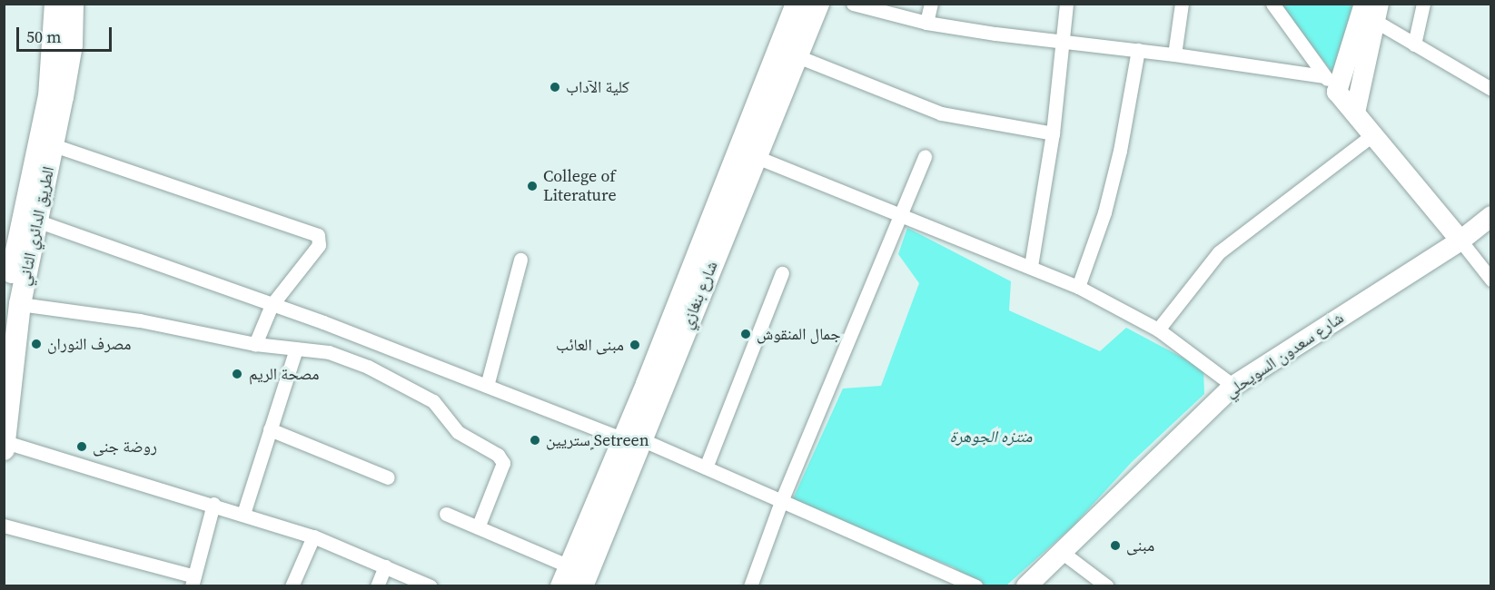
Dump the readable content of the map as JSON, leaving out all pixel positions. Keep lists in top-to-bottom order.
{
  "streets": {
    "main road": ["الطريق الدائري الثاني", "شارع بنغازي", "شارع سعدون السويحلي"]
  },
  "parks": ["منتزه الجوهرة"],
  "places": [
    "كلية الآداب",
    "College of Literature",
    "جمال المنقوش",
    "مصرف النوران",
    "مبنى العائب",
    "مصحة الريم",
    "ستريين ٍSetreen",
    "روضة جنى",
    "مبنى"
  ],
  "scale_bar": "50 m"
}
